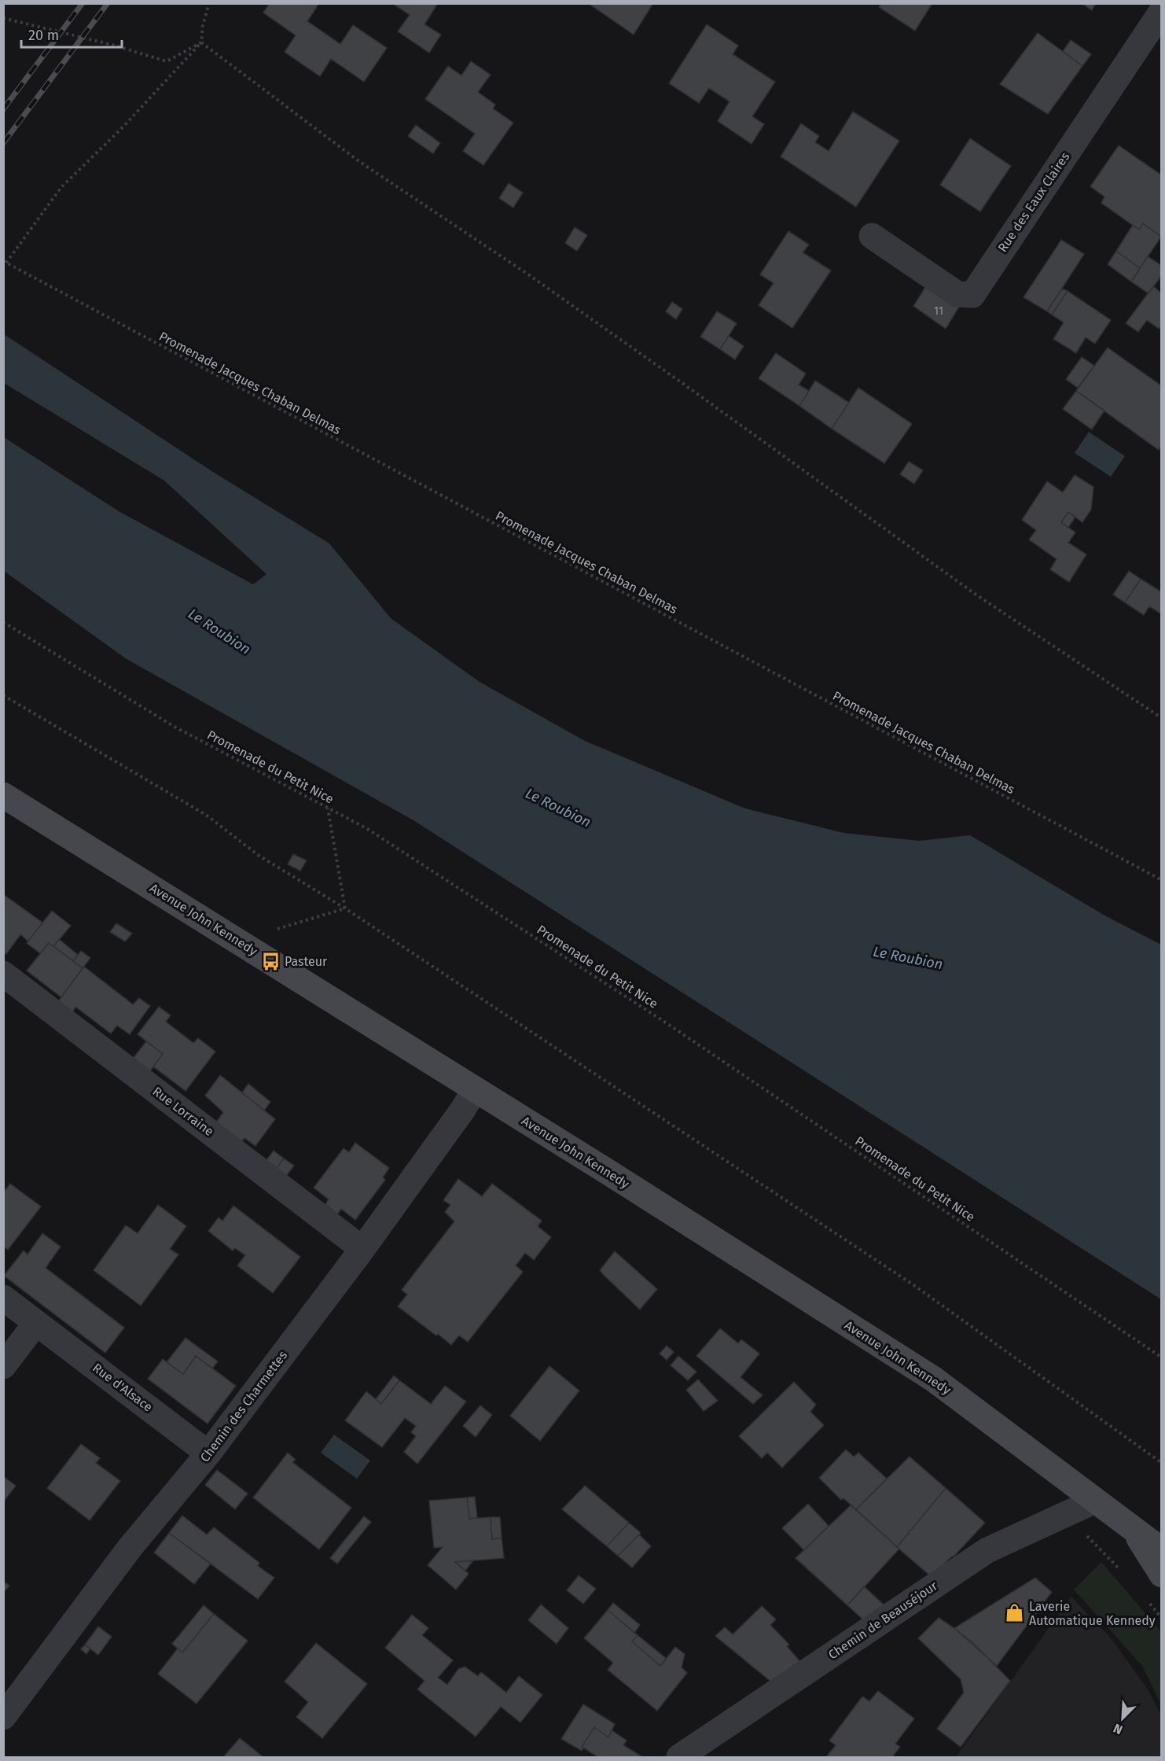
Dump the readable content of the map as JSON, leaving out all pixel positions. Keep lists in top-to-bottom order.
{
  "streets": {
    "main road": ["Avenue John Kennedy"],
    "street": [
      "Rue des Eaux Claires",
      "Rue Lorraine",
      "Rue d'Alsace",
      "Chemin des Charmettes",
      "Chemin de Beauséjour"
    ],
    "path": ["Promenade Jacques Chaban Delmas", "Promenade du Petit Nice"]
  },
  "crossings": [
    ["Avenue John Kennedy", "Chemin des Charmettes"],
    ["Avenue John Kennedy", "Chemin de Beauséjour"],
    ["Rue Lorraine", "Chemin des Charmettes"],
    ["Rue d'Alsace", "Chemin des Charmettes"]
  ],
  "water": ["Le Roubion"],
  "places": {
    "bus stop": ["Pasteur"],
    "shop": ["Laverie Automatique Kennedy"]
  },
  "house_numbers": ["11"],
  "scale_bar": "20 m",
  "north": "bottom left"
}
